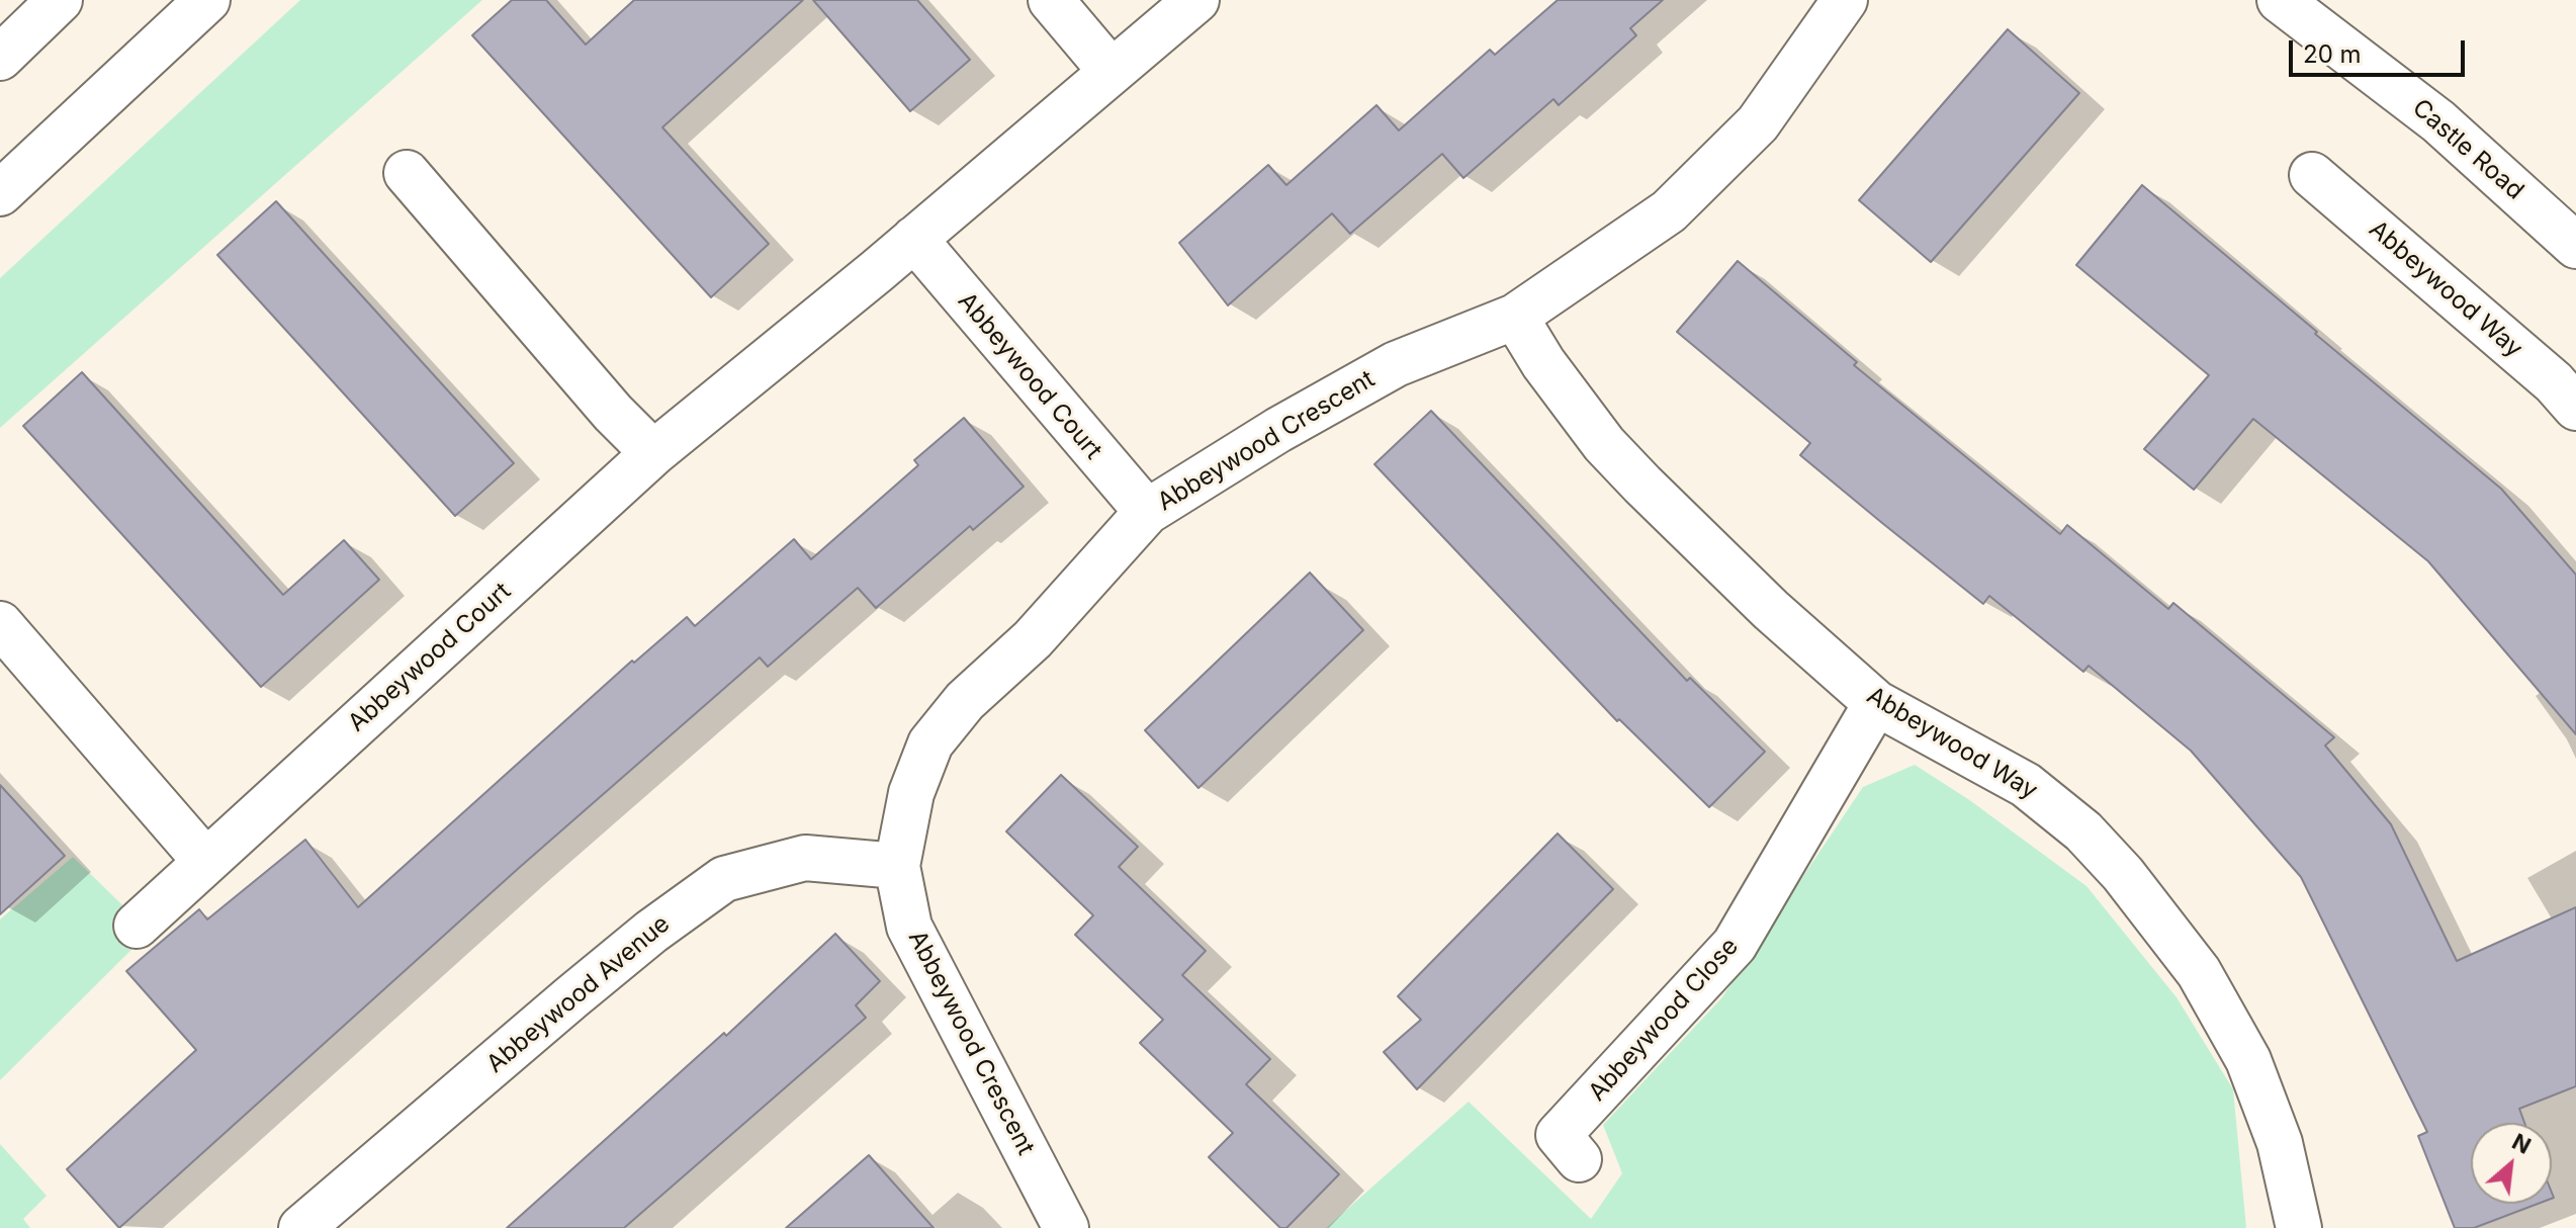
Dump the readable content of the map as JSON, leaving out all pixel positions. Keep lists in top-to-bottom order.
{
  "streets": {
    "street": [
      "Castle Road",
      "Abbeywood Way",
      "Abbeywood Court",
      "Abbeywood Crescent",
      "Abbeywood Avenue",
      "Abbeywood Close"
    ]
  },
  "crossings": [
    ["Abbeywood Way", "Abbeywood Crescent"],
    ["Abbeywood Way", "Abbeywood Close"],
    ["Abbeywood Court", "Abbeywood Crescent"],
    ["Abbeywood Crescent", "Abbeywood Avenue"]
  ],
  "scale_bar": "20 m",
  "north": "top right"
}
